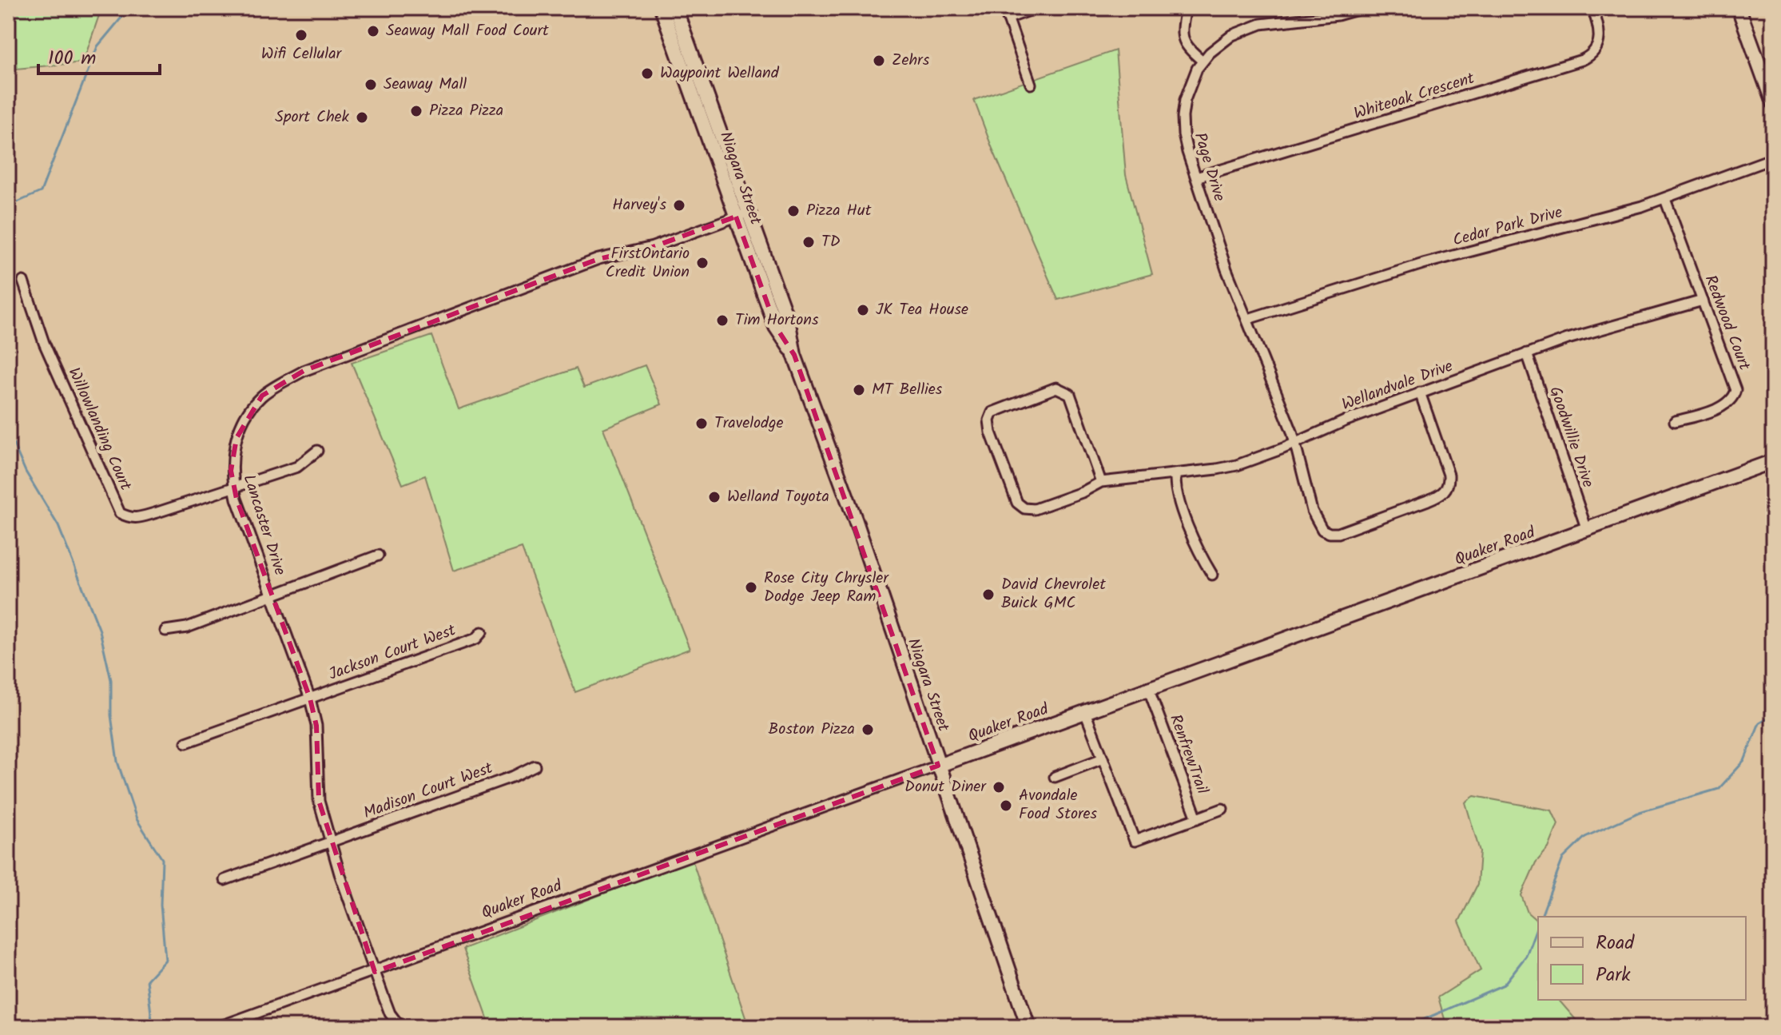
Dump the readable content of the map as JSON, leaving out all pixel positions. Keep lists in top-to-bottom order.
{
  "streets": {
    "main road": ["Niagara Street", "Quaker Road"],
    "street": [
      "Whiteoak Crescent",
      "Page Drive",
      "Cedar Park Drive",
      "Redwood Court",
      "Wellandvale Drive",
      "Willowlanding Court",
      "Goodwillie Drive",
      "Lancaster Drive",
      "Jackson Court West",
      "RenfrewTrail",
      "Madison Court West"
    ]
  },
  "crossings": [
    ["Whiteoak Crescent", "Page Drive"],
    ["Page Drive", "Cedar Park Drive"],
    ["Page Drive", "Wellandvale Drive"],
    ["Niagara Street", "Lancaster Drive"],
    ["Niagara Street", "Quaker Road"],
    ["Cedar Park Drive", "Redwood Court"],
    ["Redwood Court", "Wellandvale Drive"],
    ["Wellandvale Drive", "Goodwillie Drive"],
    ["Willowlanding Court", "Lancaster Drive"],
    ["Goodwillie Drive", "Quaker Road"],
    ["Lancaster Drive", "Quaker Road"],
    ["Lancaster Drive", "Jackson Court West"],
    ["Lancaster Drive", "Madison Court West"],
    ["Quaker Road", "RenfrewTrail"]
  ],
  "places": [
    "Seaway Mall Food Court",
    "Wifi Cellular",
    "Zehrs",
    "Waypoint Welland",
    "Seaway Mall",
    "Pizza Pizza",
    "Sport Chek",
    "Harvey's",
    "Pizza Hut",
    "TD",
    "FirstOntario Credit Union",
    "JK Tea House",
    "Tim Hortons",
    "MT Bellies",
    "Travelodge",
    "Welland Toyota",
    "Rose City Chrysler Dodge Jeep Ram",
    "David Chevrolet Buick GMC",
    "Boston Pizza",
    "Donut Diner",
    "Avondale Food Stores"
  ],
  "legend": ["Road", "Park"],
  "scale_bar": "100 m"
}
